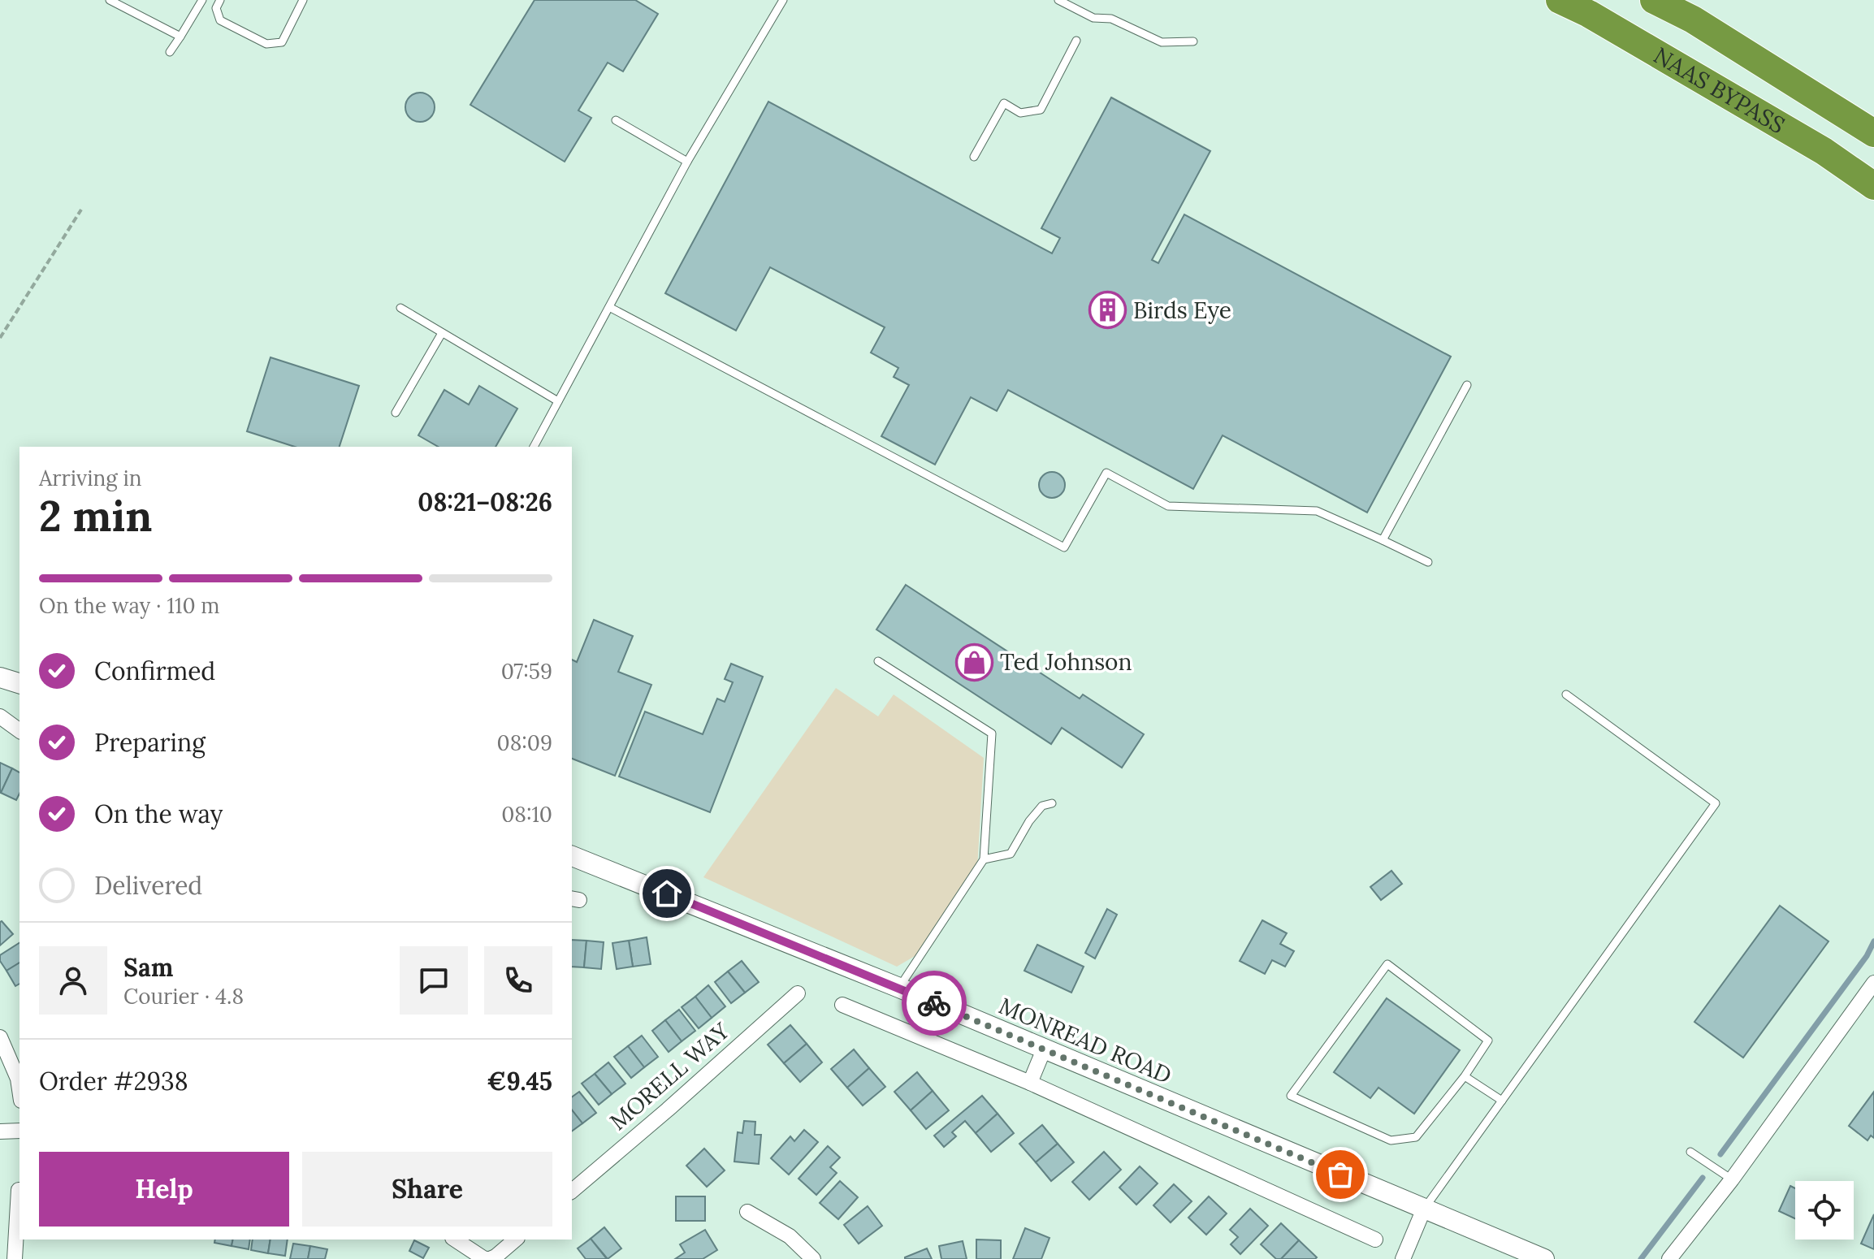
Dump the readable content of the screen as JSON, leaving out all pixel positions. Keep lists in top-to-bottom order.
{
  "streets": {
    "highway": ["NAAS BYPASS"],
    "street": ["MONREAD ROAD", "MORELL WAY"]
  },
  "places": {
    "building": ["Birds Eye"],
    "shop": ["Ted Johnson"]
  },
  "page": {
    "heading": ["2 min", "Arriving in", "08:21–08:26"],
    "panel": [
      "Sam",
      "Courier · 4.8",
      "Order #2938",
      "€9.45"
    ],
    "bar": "On the way · 110 m",
    "list": [
      ["Confirmed", "07:59"],
      ["Preparing", "08:09"],
      ["On the way", "08:10"],
      "Delivered"
    ],
    "buttons": ["Help", "Share"]
  }
}
